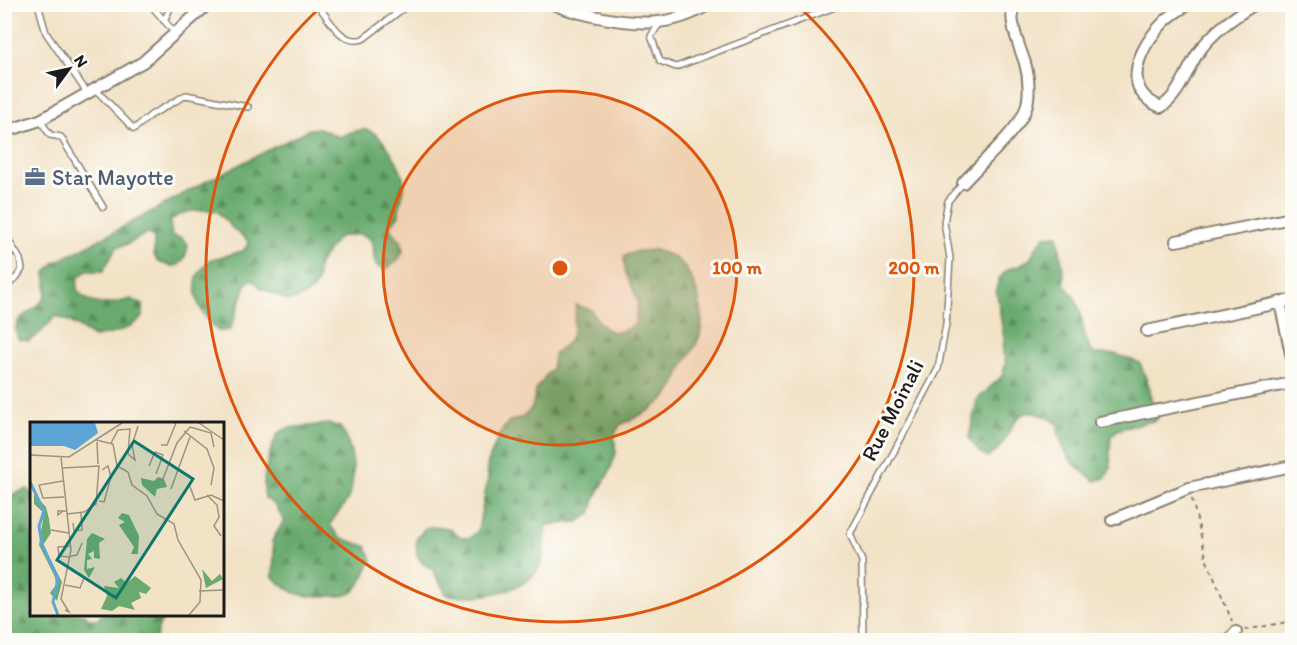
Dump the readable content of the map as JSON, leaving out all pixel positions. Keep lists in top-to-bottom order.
{
  "streets": {
    "street": ["Rue Moinali"]
  },
  "places": {
    "office": ["Star Mayotte"]
  },
  "north": "top right",
  "rings": ["100 m", "200 m"]
}
